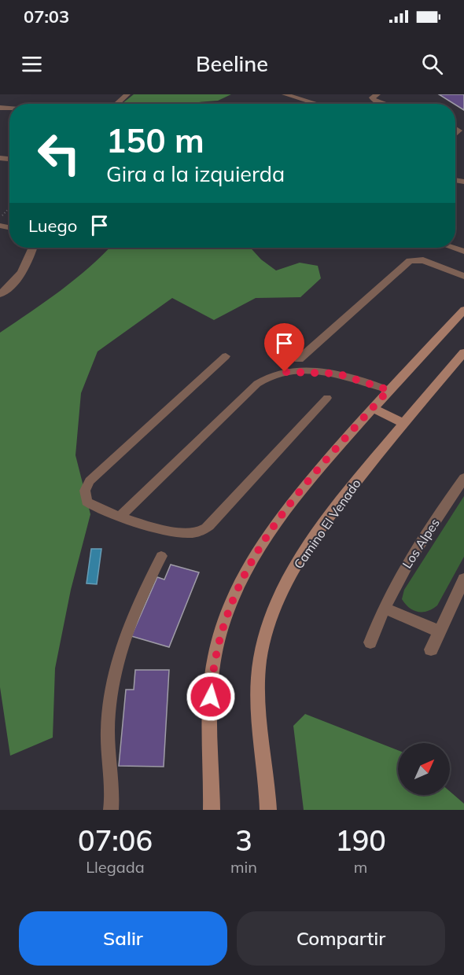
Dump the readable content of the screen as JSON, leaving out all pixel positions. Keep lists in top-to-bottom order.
{
  "streets": {
    "street": ["Camino El Venado", "Los Alpes"]
  },
  "north": "top right",
  "page": {
    "status": "07:03",
    "header": "Beeline",
    "turn": ["150 m", "Gira a la izquierda"],
    "then": "Luego",
    "eta": [
      "07:06",
      "Llegada",
      "3",
      "min",
      "190",
      "m"
    ],
    "buttons": ["Salir", "Compartir"]
  }
}
